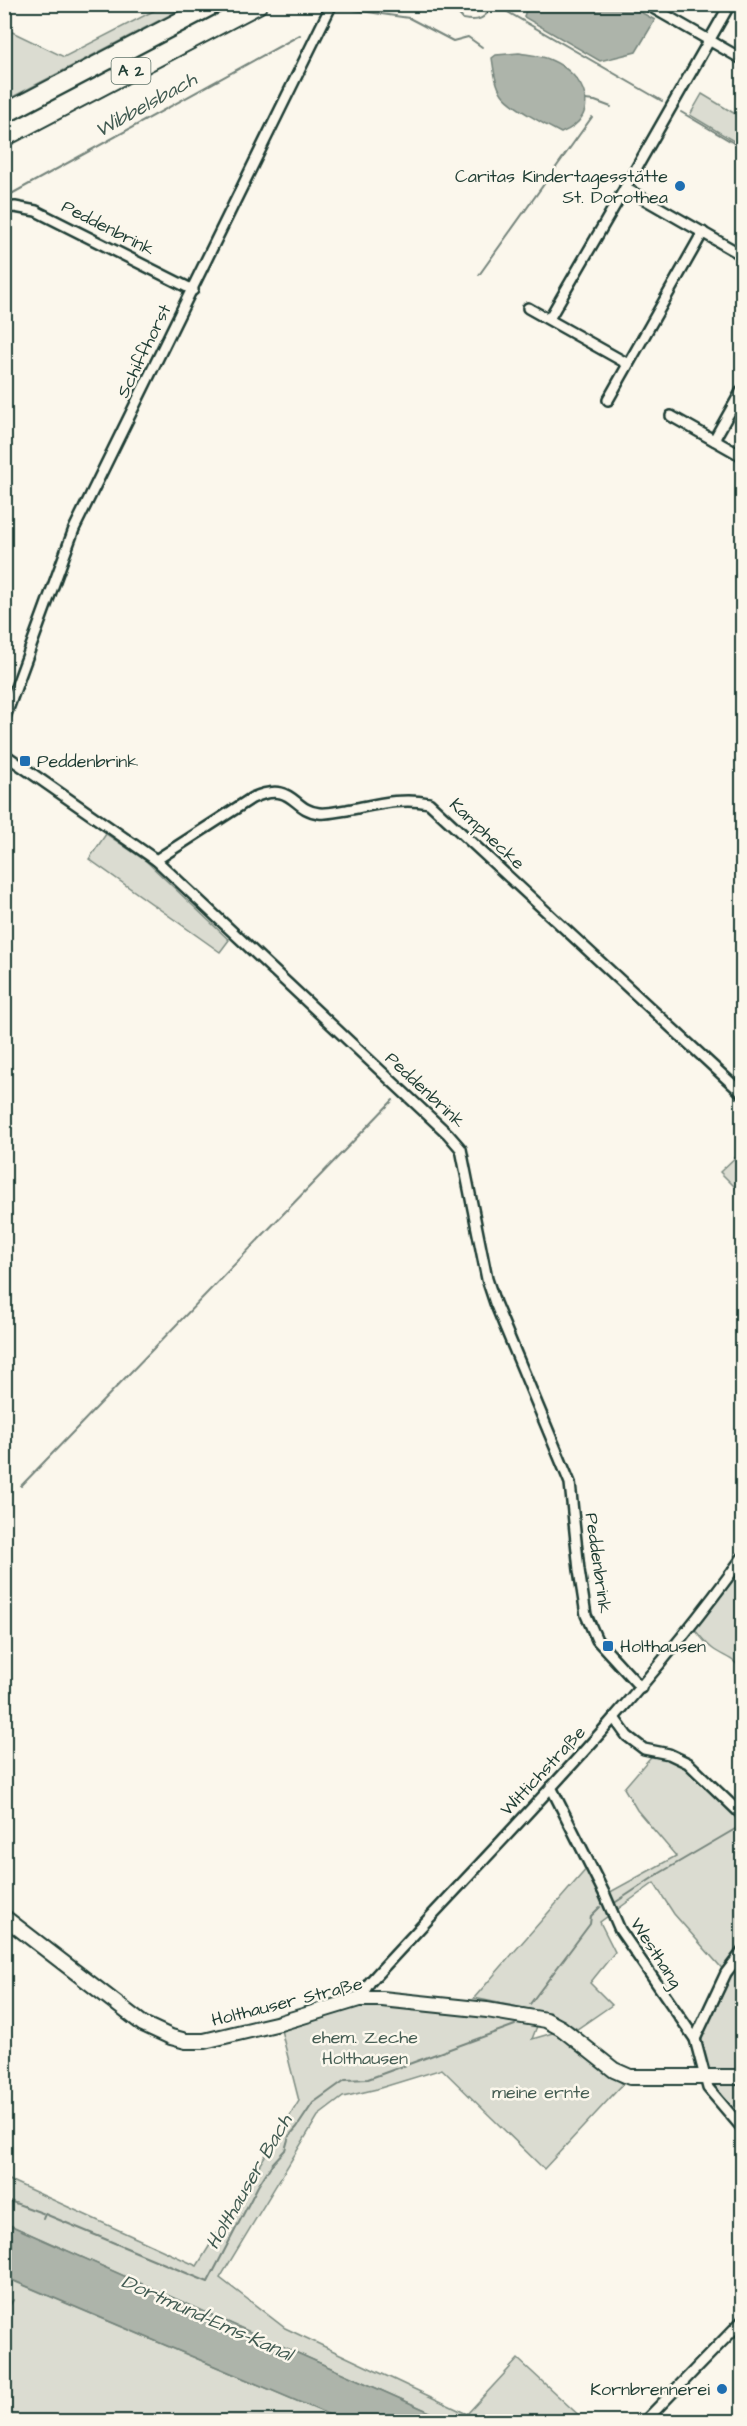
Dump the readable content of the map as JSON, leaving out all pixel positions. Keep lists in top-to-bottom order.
{
  "streets": {
    "highway": ["A 2"],
    "street": [
      "Peddenbrink",
      "Schiffhorst",
      "Kamphecke",
      "Wittichstraße",
      "Westhang",
      "Holthauser Straße"
    ]
  },
  "crossings": [
    ["Peddenbrink", "Schiffhorst"],
    ["Peddenbrink", "Kamphecke"],
    ["Peddenbrink", "Wittichstraße"],
    ["Wittichstraße", "Westhang"],
    ["Wittichstraße", "Holthauser Straße"],
    ["Westhang", "Holthauser Straße"]
  ],
  "water": ["Wibbelsbach", "Holthauser Bach", "Dortmund-Ems-Kanal"],
  "parks": ["ehem. Zeche Holthausen", "meine ernte"],
  "places": {
    "other": ["Caritas Kindertagesstätte St. Dorothea", "Kornbrennerei"],
    "transit": ["Peddenbrink", "Holthausen"]
  }
}
